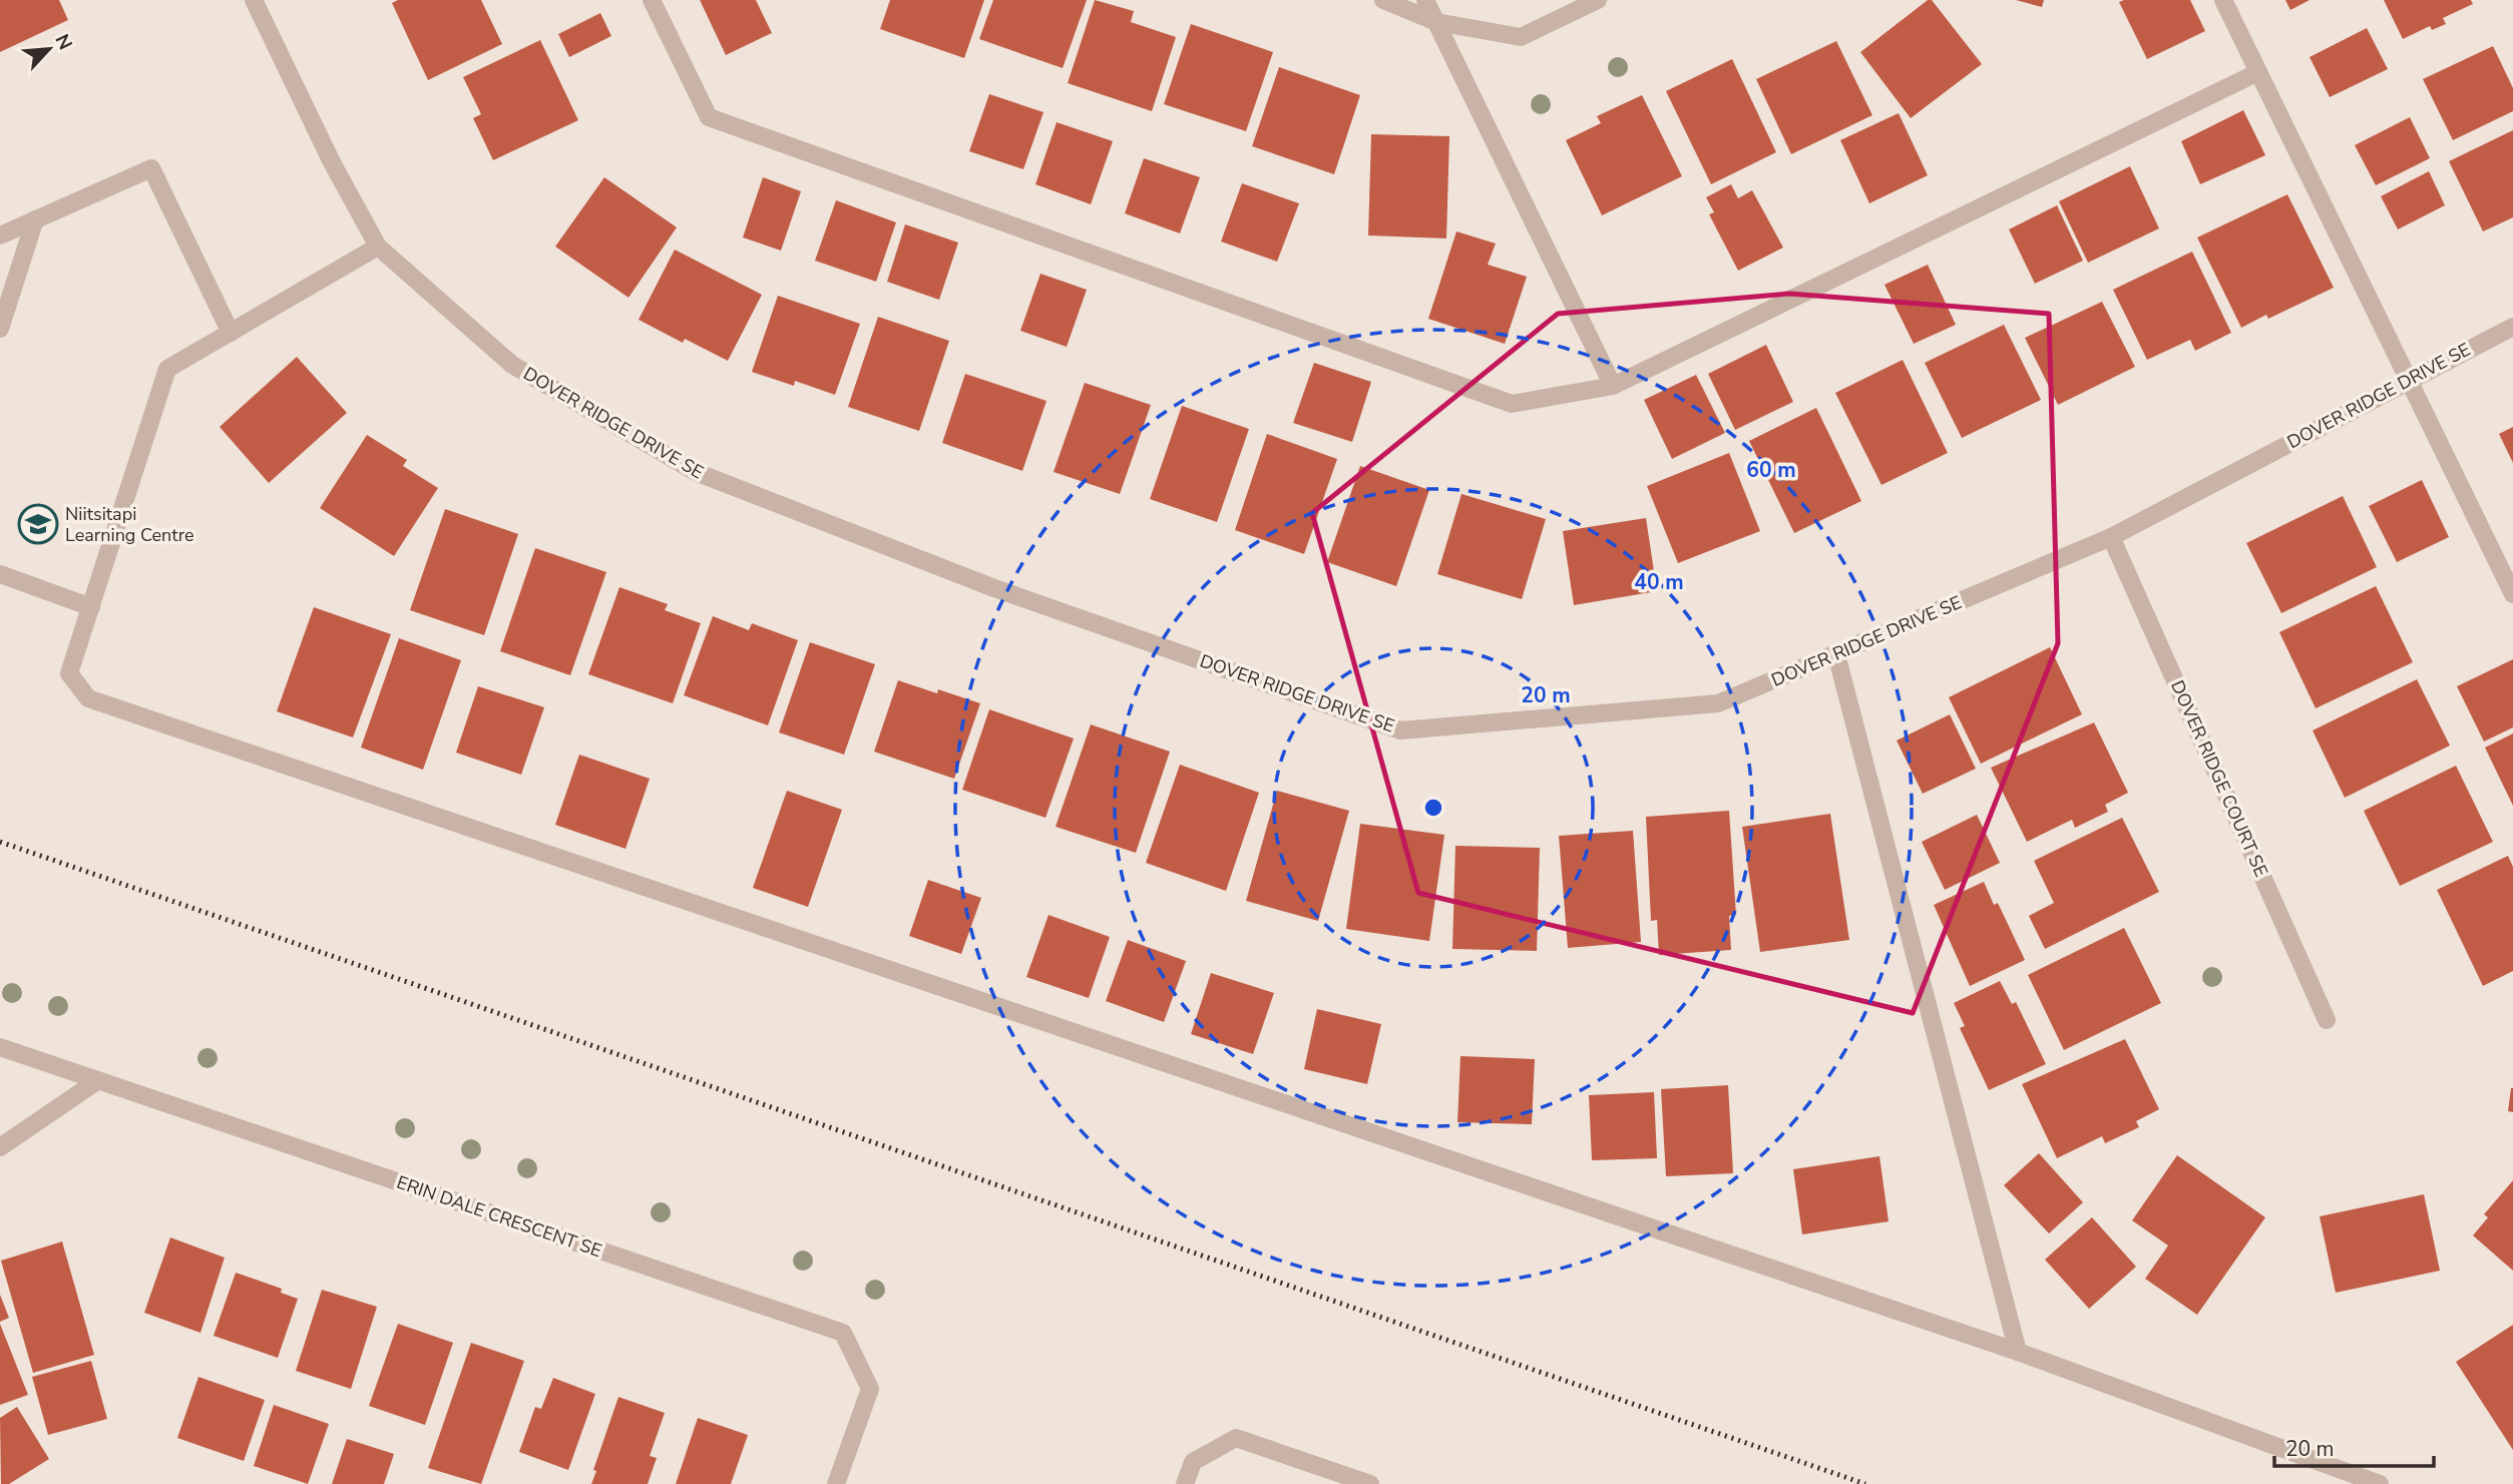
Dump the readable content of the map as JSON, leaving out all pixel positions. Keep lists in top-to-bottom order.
{
  "streets": {
    "street": ["DOVER RIDGE DRIVE SE", "DOVER RIDGE COURT SE", "ERIN DALE CRESCENT SE"]
  },
  "crossings": [
    ["DOVER RIDGE DRIVE SE", "DOVER RIDGE COURT SE"]
  ],
  "places": {
    "school or university": ["Niitsitapi Learning Centre"]
  },
  "scale_bar": "20 m",
  "north": "top right",
  "rings": ["60 m", "40 m", "20 m"]
}
